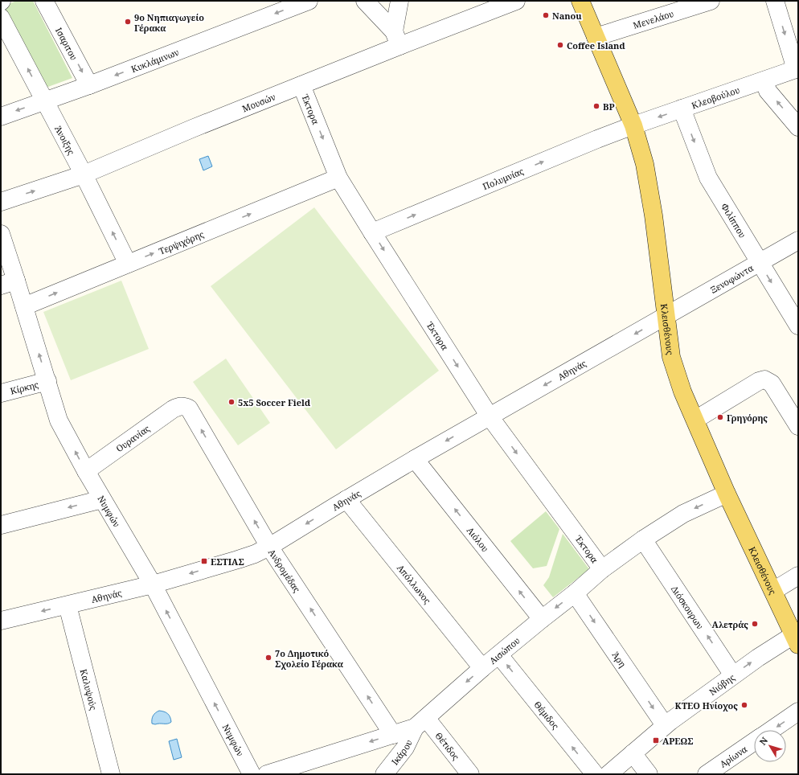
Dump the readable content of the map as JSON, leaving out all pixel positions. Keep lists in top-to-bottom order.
{
  "streets": {
    "main road": ["Κλεισθένους"],
    "street": [
      "Μενελάου",
      "Ισαριτου",
      "Κυκλάμινων",
      "Κλεοβούλου",
      "Μουσών",
      "Έκτορα",
      "Άνοιξης",
      "Πολυμνίας",
      "Φιλίππου",
      "Τερψιχόρης",
      "Ξενοφώντα",
      "Αθηνάς",
      "Κίρκης",
      "Ουρανίας",
      "Νυμφών",
      "Αιόλου",
      "Ανδρομέδας",
      "Απόλλωνος",
      "Διόσκουρων",
      "Αισώπου",
      "Άρη",
      "Νιόβης",
      "Καλυψούς",
      "Θέμιδος",
      "Θέτιδος",
      "Ικάρου",
      "Αρίωνα"
    ]
  },
  "crossings": [
    ["Μενελάου", "Κλεισθένους"],
    ["Ισαριτου", "Κυκλάμινων"],
    ["Κυκλάμινων", "Άνοιξης"],
    ["Κλεοβούλου", "Πολυμνίας"],
    ["Κλεοβούλου", "Φιλίππου"],
    ["Κλεοβούλου", "Κλεισθένους"],
    ["Μουσών", "Έκτορα"],
    ["Μουσών", "Άνοιξης"],
    ["Έκτορα", "Πολυμνίας"],
    ["Έκτορα", "Τερψιχόρης"],
    ["Έκτορα", "Αθηνάς"],
    ["Έκτορα", "Αισώπου"],
    ["Άνοιξης", "Τερψιχόρης"],
    ["Πολυμνίας", "Κλεισθένους"],
    ["Φιλίππου", "Ξενοφώντα"],
    ["Τερψιχόρης", "Νυμφών"],
    ["Ξενοφώντα", "Κλεισθένους"],
    ["Ξενοφώντα", "Αθηνάς"],
    ["Κλεισθένους", "Αθηνάς"],
    ["Κλεισθένους", "Αισώπου"],
    ["Κλεισθένους", "Νιόβης"],
    ["Αθηνάς", "Νυμφών"],
    ["Αθηνάς", "Αιόλου"],
    ["Αθηνάς", "Ανδρομέδας"],
    ["Αθηνάς", "Απόλλωνος"],
    ["Αθηνάς", "Καλυψούς"],
    ["Κίρκης", "Νυμφών"],
    ["Ουρανίας", "Νυμφών"],
    ["Ουρανίας", "Ανδρομέδας"],
    ["Αιόλου", "Αισώπου"],
    ["Ανδρομέδας", "Αισώπου"],
    ["Απόλλωνος", "Αισώπου"],
    ["Διόσκουρων", "Αισώπου"],
    ["Διόσκουρων", "Νιόβης"],
    ["Αισώπου", "Άρη"],
    ["Αισώπου", "Θέμιδος"],
    ["Αισώπου", "Θέτιδος"],
    ["Αισώπου", "Ικάρου"],
    ["Άρη", "Νιόβης"],
    ["Θέτιδος", "Ικάρου"]
  ],
  "one_way": [
    "Ισαριτου",
    "Κυκλάμινων",
    "Έκτορα",
    "Άνοιξης",
    "Πολυμνίας",
    "Φιλίππου",
    "Τερψιχόρης",
    "Αθηνάς",
    "Νυμφών",
    "Αιόλου",
    "Ανδρομέδας",
    "Διόσκουρων",
    "Αισώπου",
    "Άρη",
    "Θέμιδος",
    "Αρίωνα"
  ],
  "places": {
    "other": [
      "Nanou",
      "9ο Νηπιαγωγείο Γέρακα",
      "Coffee Island",
      "BP",
      "5x5 Soccer Field",
      "Γρηγόρης",
      "Αλετράς",
      "7o Δημοτικό Σχολείο Γέρακα",
      "ΚΤΕΟ Hνίοχος"
    ],
    "transit": ["ΕΣΤΙΑΣ", "ΑΡΕΩΣ"]
  },
  "north": "top left"
}
